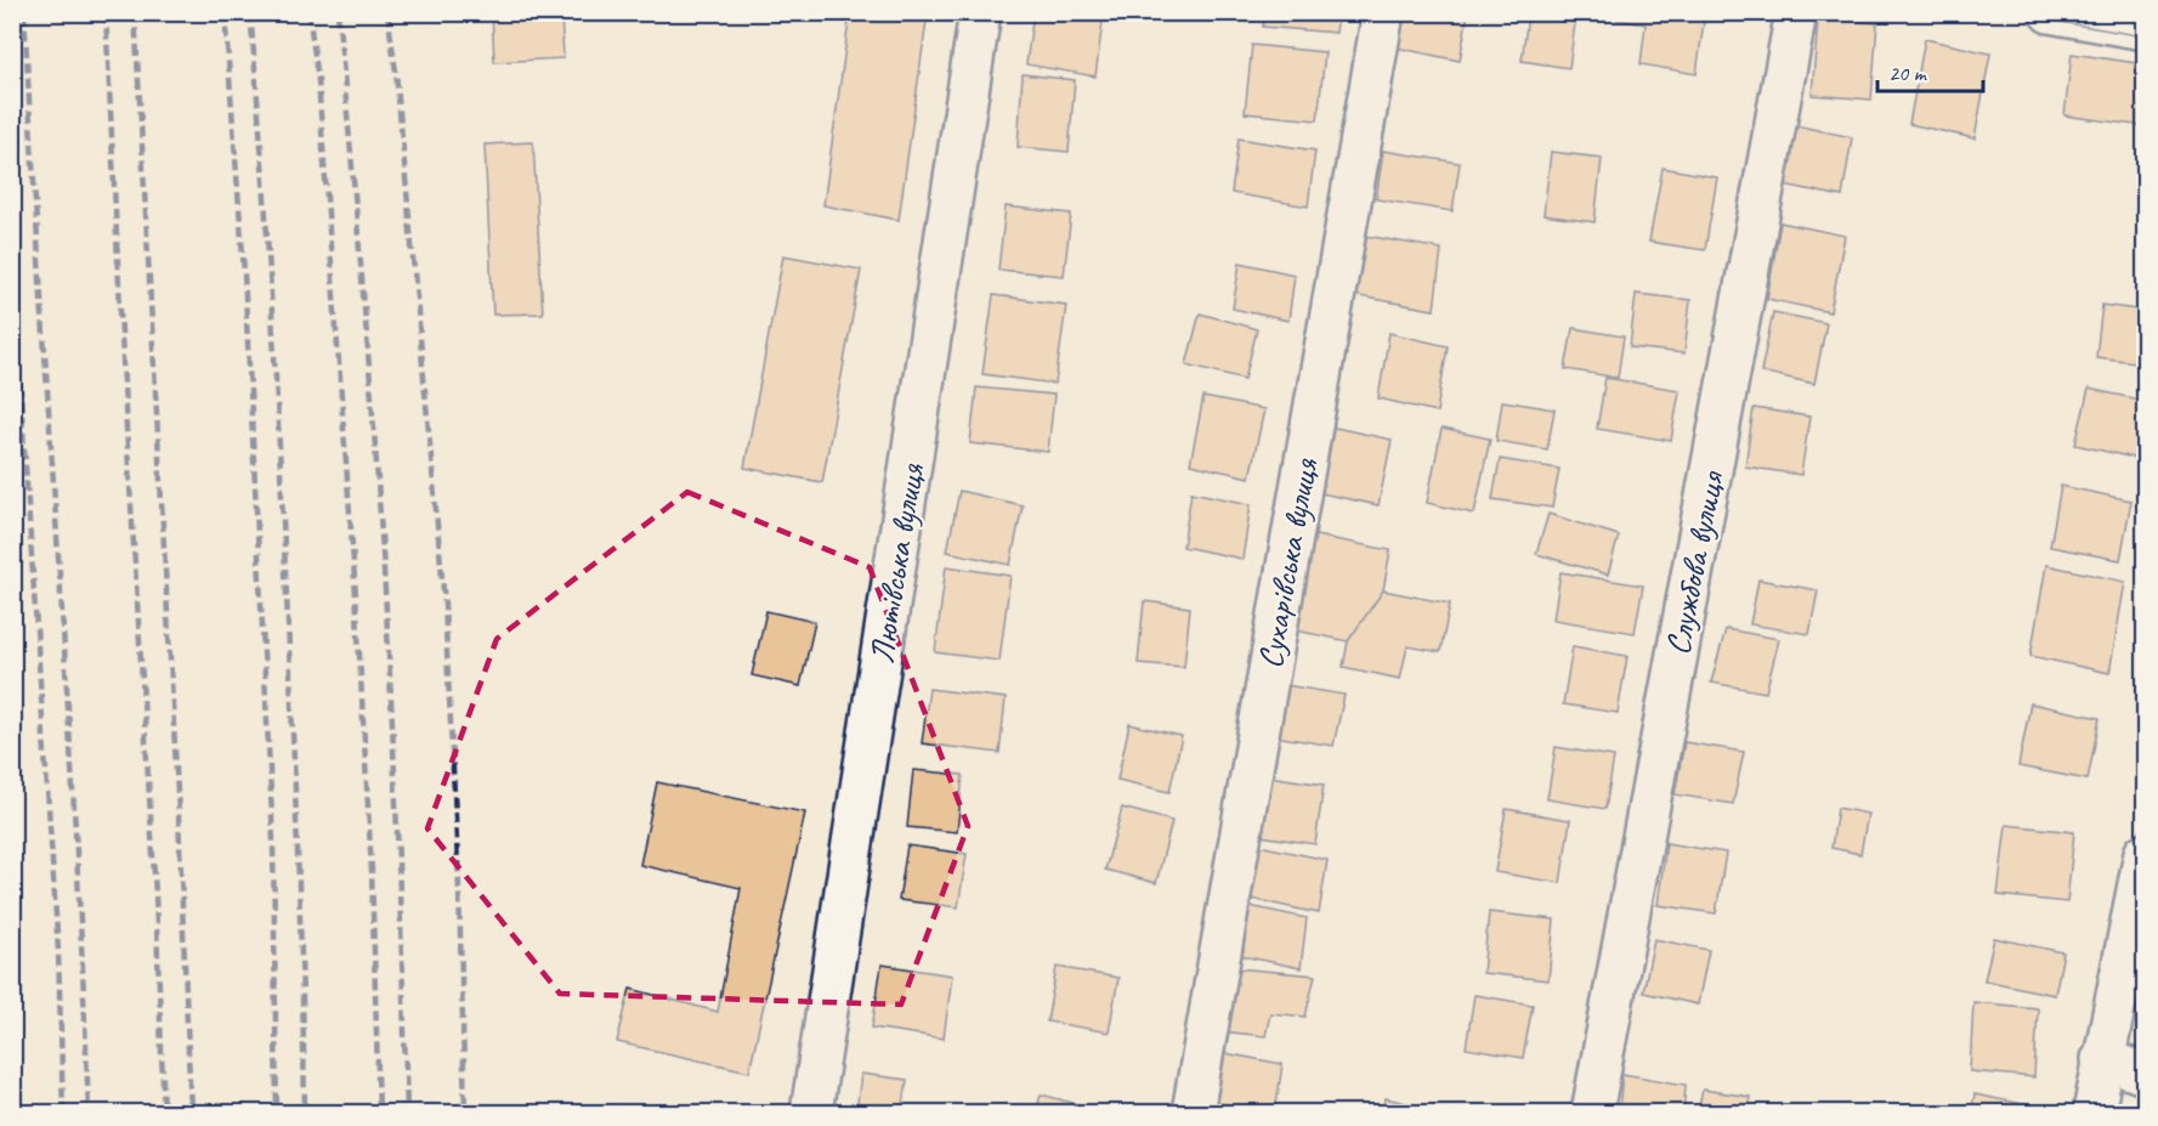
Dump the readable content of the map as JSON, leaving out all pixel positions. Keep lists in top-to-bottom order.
{
  "streets": {
    "street": ["Лютівська вулиця", "Сухарівська вулиця", "Службова вулиця"]
  },
  "scale_bar": "20 m"
}
